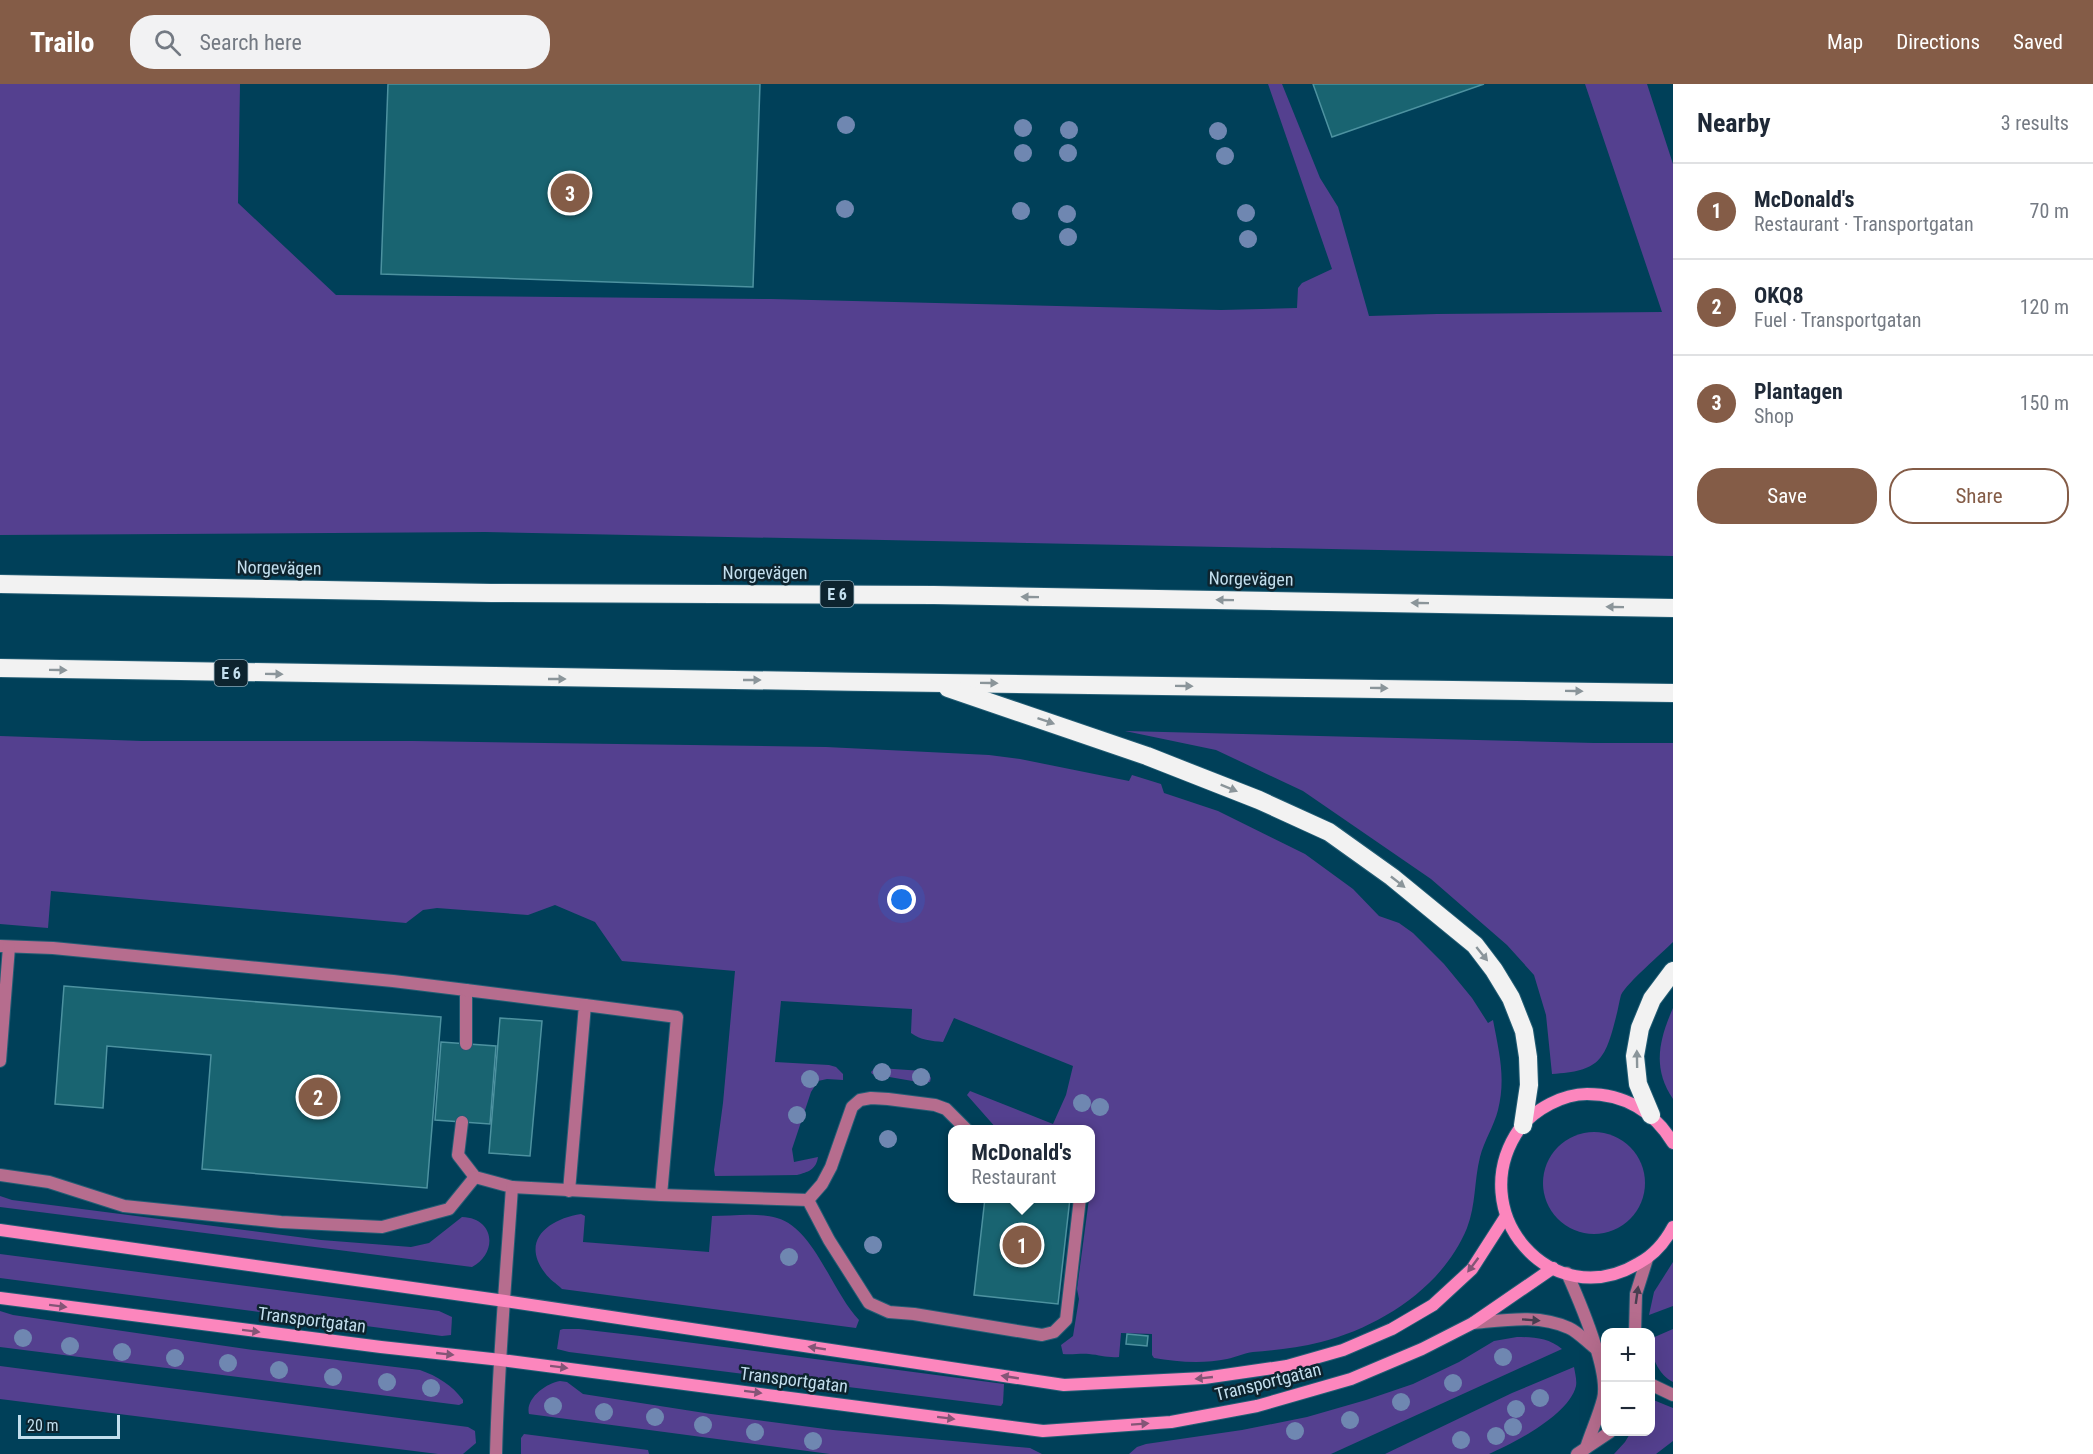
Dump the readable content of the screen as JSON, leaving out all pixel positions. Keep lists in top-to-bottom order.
{
  "streets": {
    "highway": ["Norgevägen", "E 6"],
    "street": ["Transportgatan"]
  },
  "scale_bar": "20 m",
  "page": {
    "header": "Trailo",
    "search": "Search here",
    "nav": ["Map", "Directions", "Saved"],
    "heading": ["Nearby", "3 results"],
    "list": [
      {
        "mark": "1",
        "name": "McDonald's",
        "note": "Restaurant · Transportgatan",
        "value": "70 m"
      },
      {
        "mark": "2",
        "name": "OKQ8",
        "note": "Fuel · Transportgatan",
        "value": "120 m"
      },
      {
        "mark": "3",
        "name": "Plantagen",
        "note": "Shop",
        "value": "150 m"
      }
    ],
    "pins": ["3", "2", "1"],
    "buttons": ["Save", "Share"],
    "popup": ["McDonald's", "Restaurant"],
    "map_buttons": ["+", "−"],
    "scale": "20 m"
  }
}
